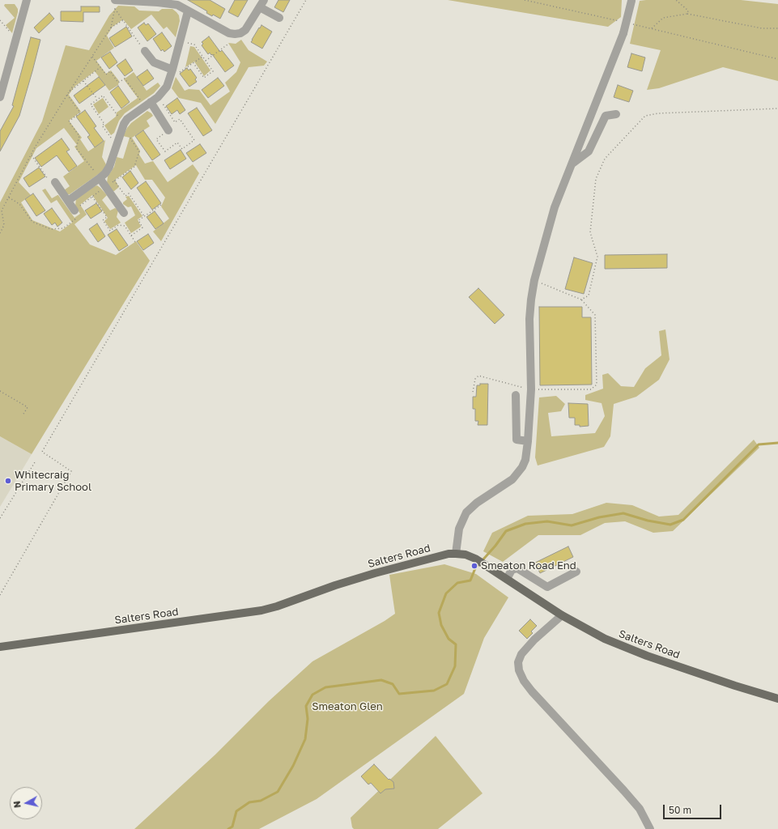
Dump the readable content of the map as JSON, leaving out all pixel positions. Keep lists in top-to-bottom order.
{
  "streets": {
    "main road": ["Salters Road"]
  },
  "parks": ["Smeaton Glen"],
  "places": ["Whitecraig Primary School", "Smeaton Road End"],
  "scale_bar": "50 m",
  "north": "left"
}
